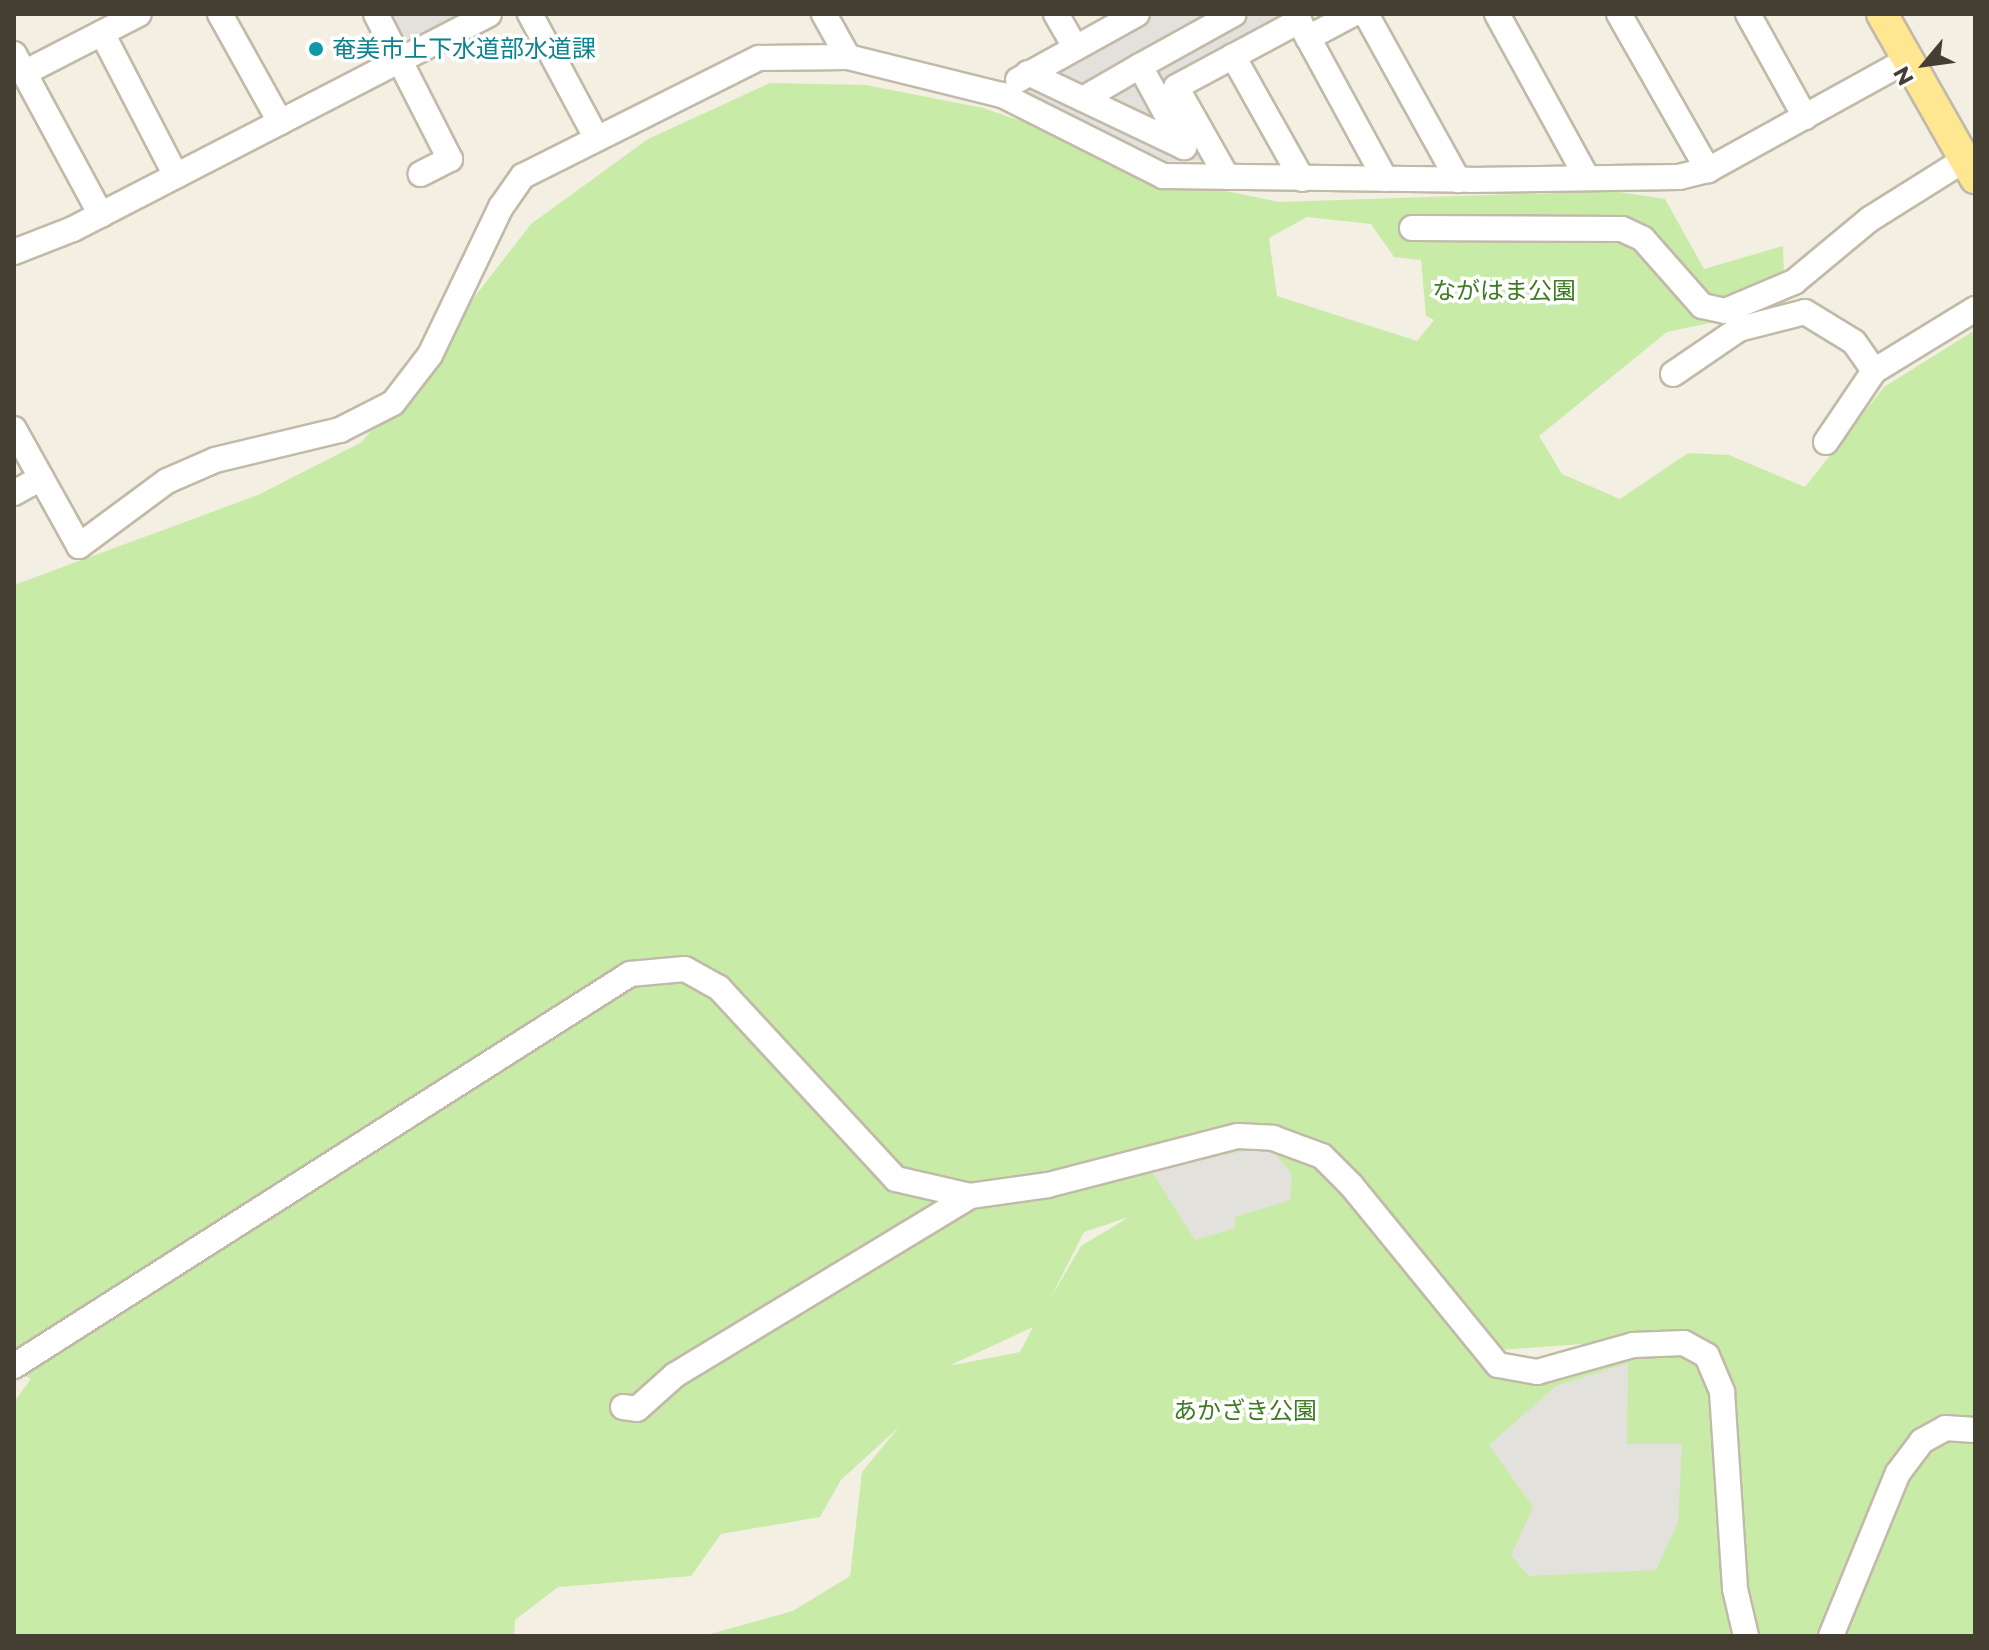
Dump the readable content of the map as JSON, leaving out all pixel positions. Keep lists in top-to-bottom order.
{
  "parks": ["ながはま公園", "あかざき公園"],
  "places": ["奄美市上下水道部水道課"],
  "north": "bottom left"
}
